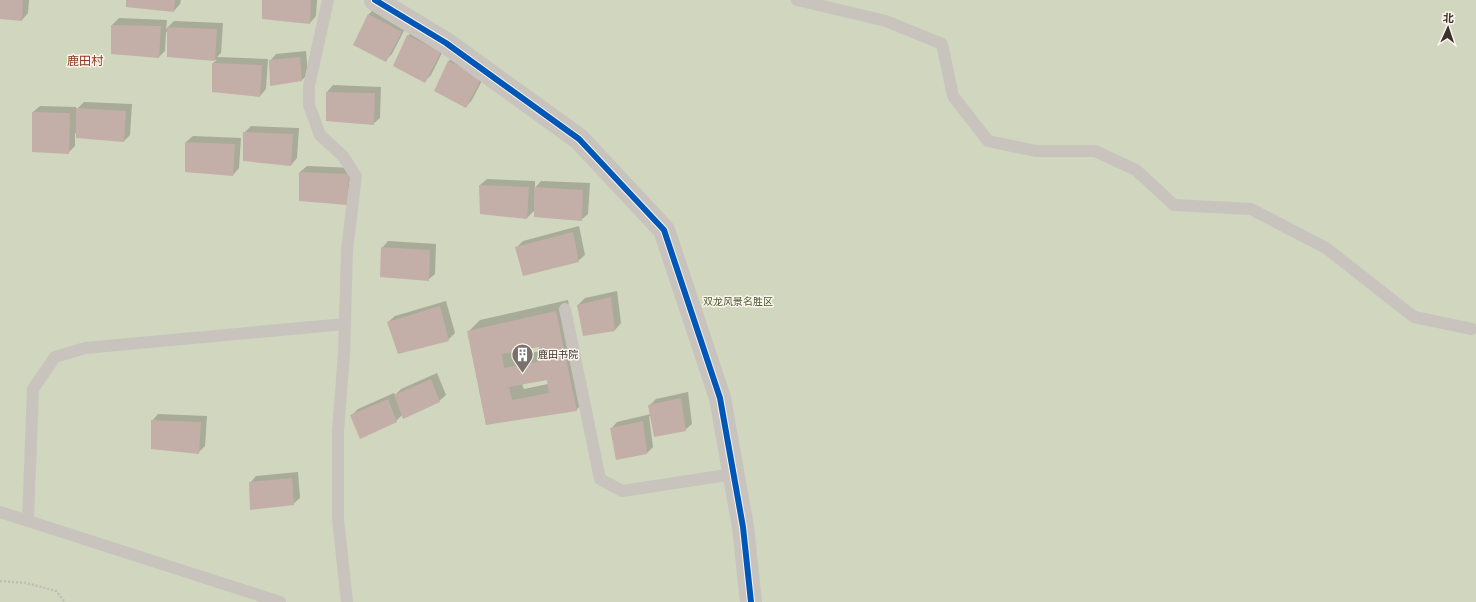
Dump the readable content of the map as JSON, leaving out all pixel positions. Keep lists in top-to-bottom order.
{
  "districts": ["鹿田村"],
  "parks": ["双龙风景名胜区"],
  "places": {
    "building": ["鹿田书院"]
  },
  "north": "top"
}
